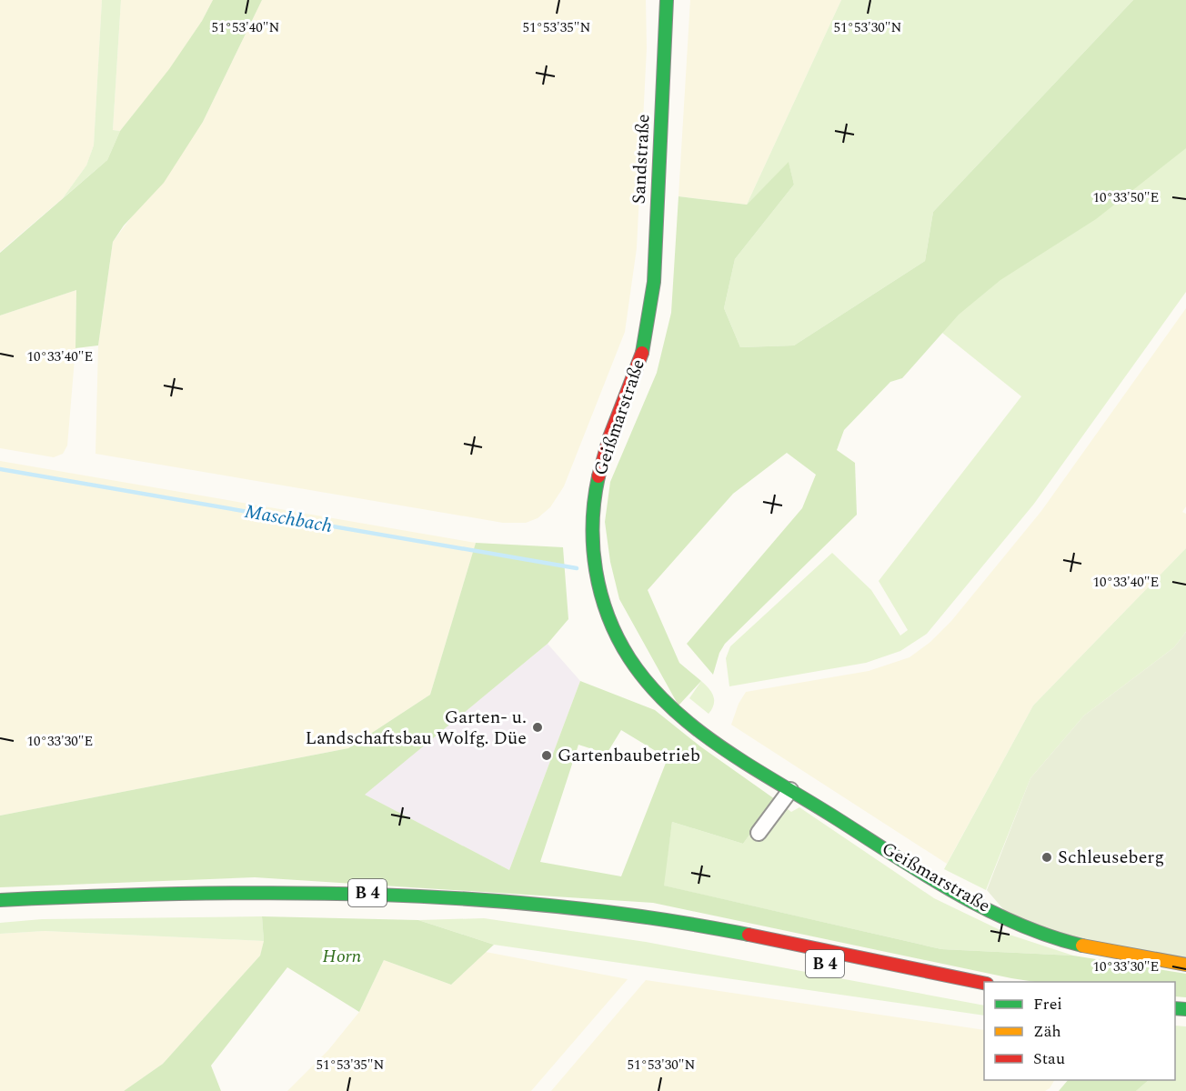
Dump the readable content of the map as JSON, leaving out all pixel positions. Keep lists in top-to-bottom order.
{
  "streets": {
    "main road": ["Sandstraße", "Geißmarstraße", "B 4"]
  },
  "crossings": [
    ["Sandstraße", "Geißmarstraße"]
  ],
  "water": ["Maschbach"],
  "parks": ["Horn"],
  "places": ["Garten- u. Landschaftsbau Wolfg. Düe", "Gartenbaubetrieb", "Schleuseberg"],
  "legend": ["Frei", "Zäh", "Stau"],
  "coordinates": [
    "51°53'40\"N",
    "51°53'35\"N",
    "51°53'30\"N",
    "10°33'50\"E",
    "10°33'40\"E",
    "10°33'30\"E"
  ]
}
